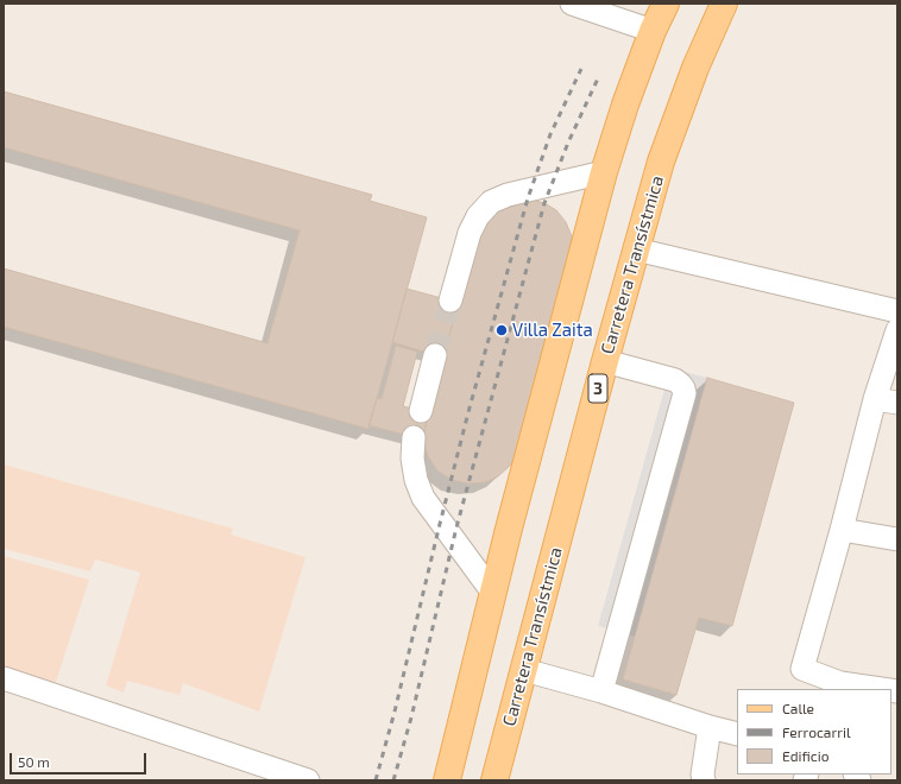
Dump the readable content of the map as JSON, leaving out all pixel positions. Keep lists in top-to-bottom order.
{
  "streets": {
    "main road": ["Carretera Transístmica", "3"]
  },
  "places": ["Villa Zaita"],
  "legend": ["Calle", "Ferrocarril", "Edificio"],
  "scale_bar": "50 m"
}
